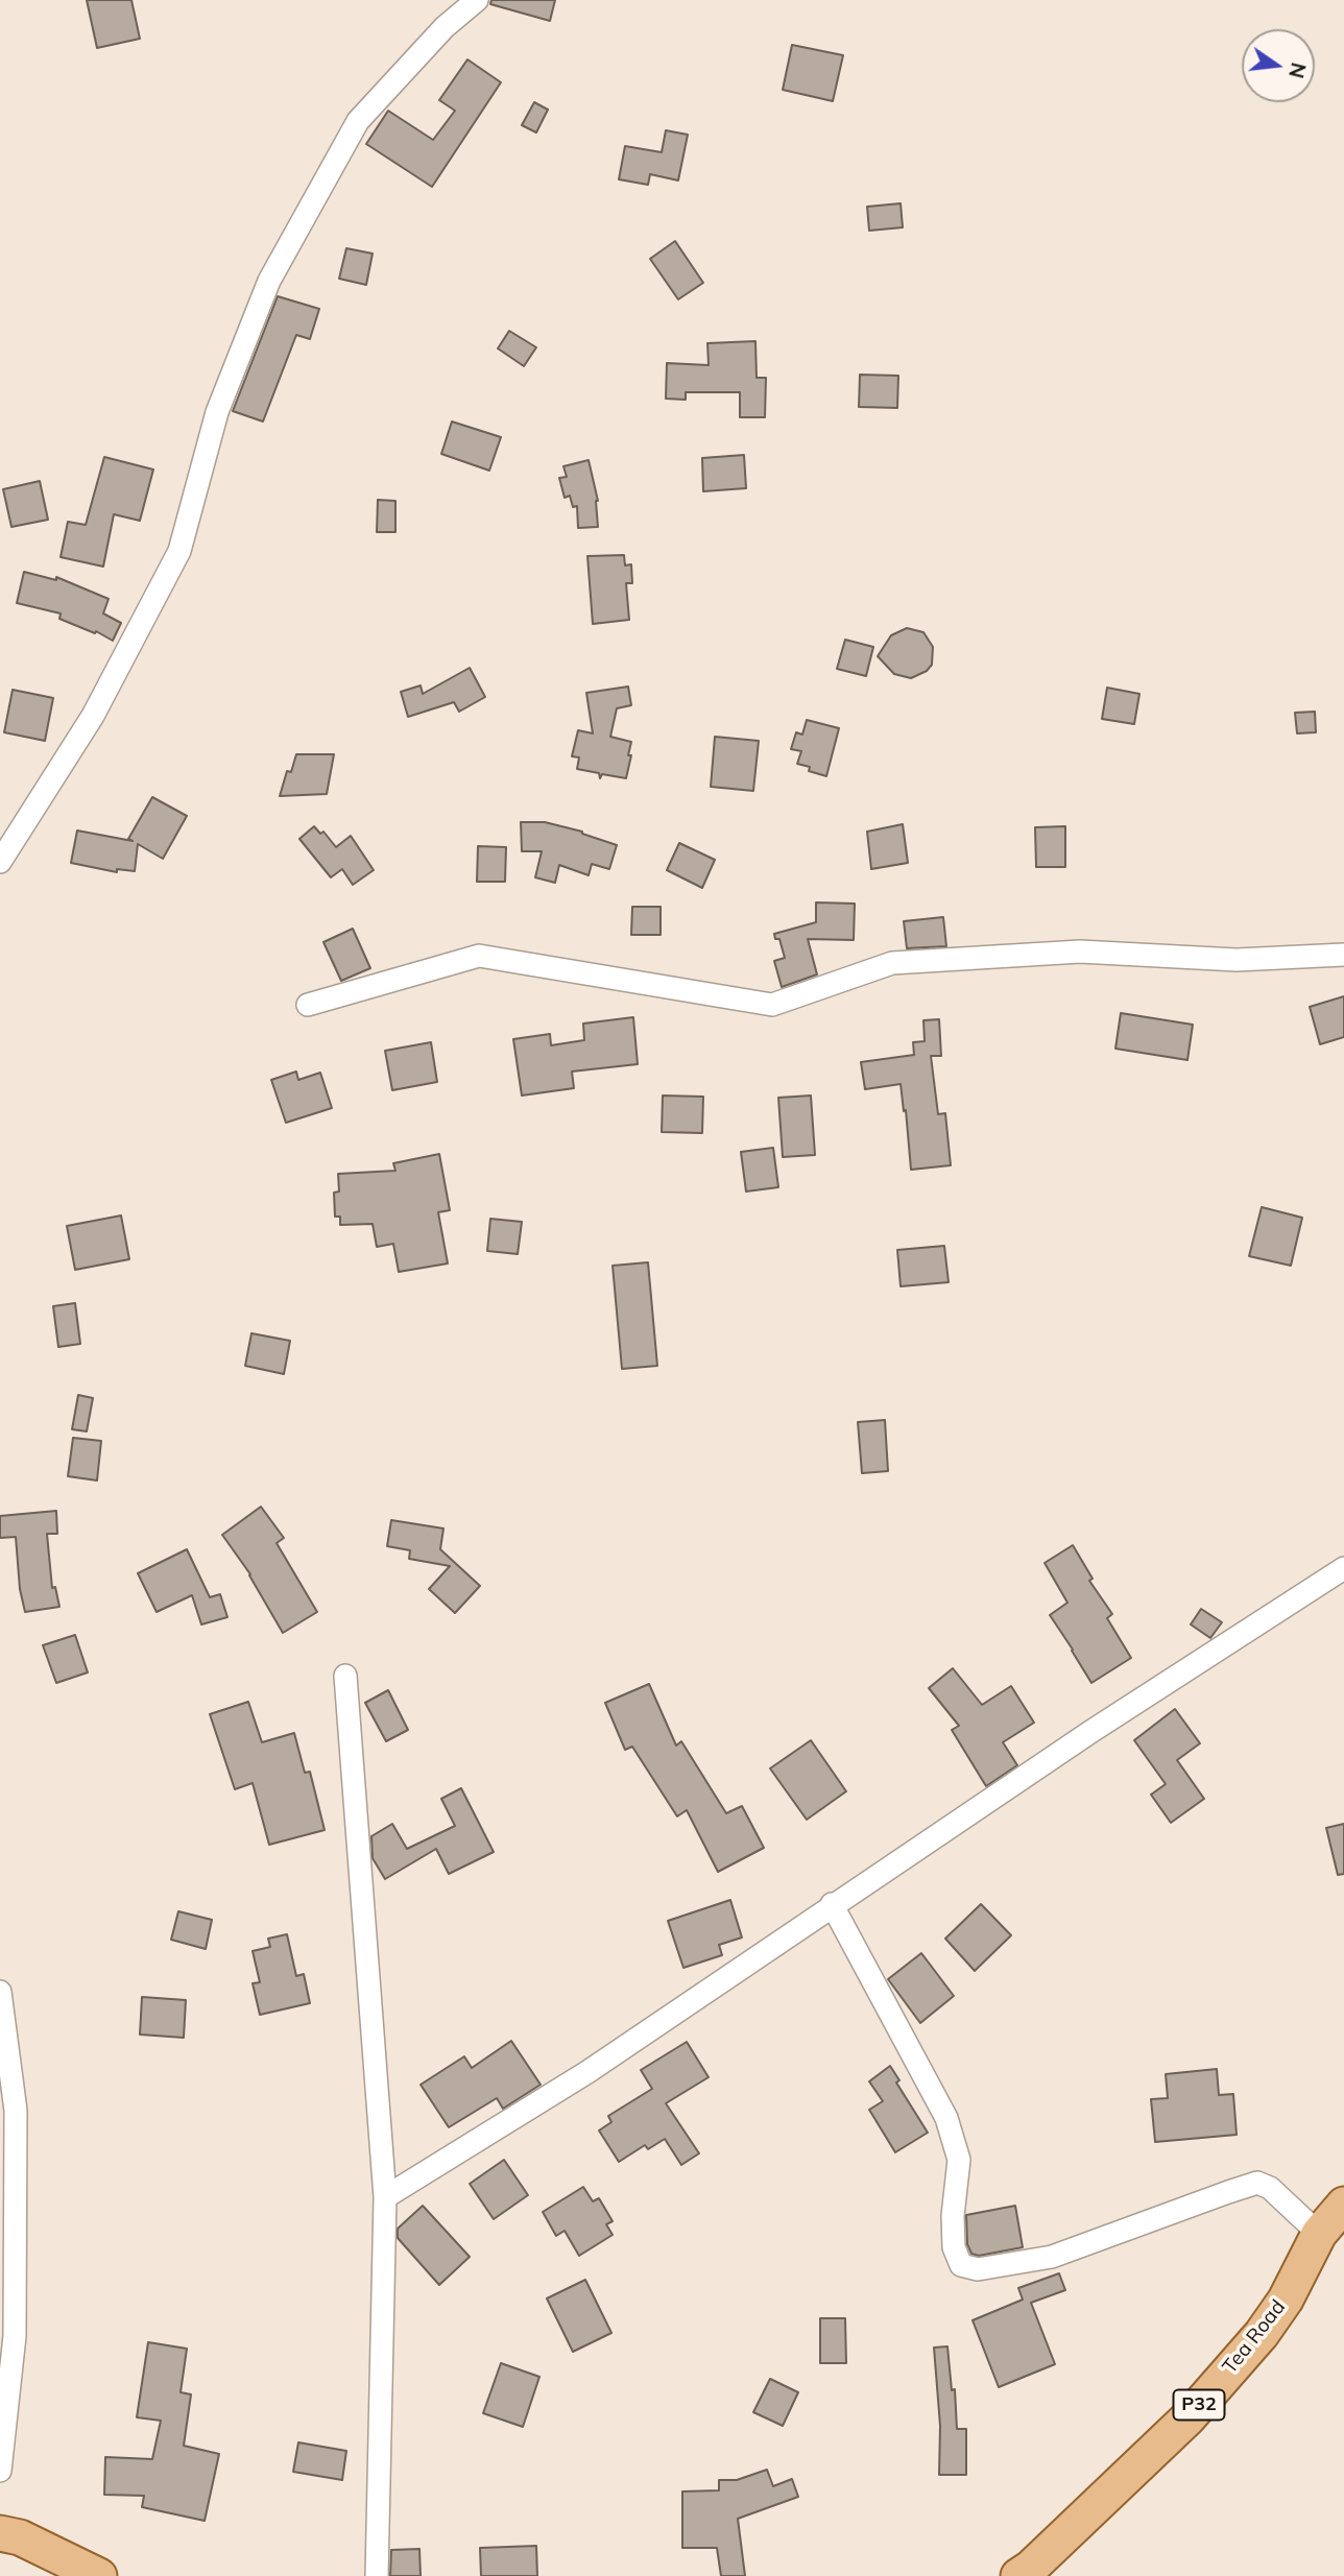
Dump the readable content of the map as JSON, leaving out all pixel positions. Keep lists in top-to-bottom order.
{
  "streets": {
    "main road": ["Tea Road", "P32"]
  },
  "north": "right"
}
